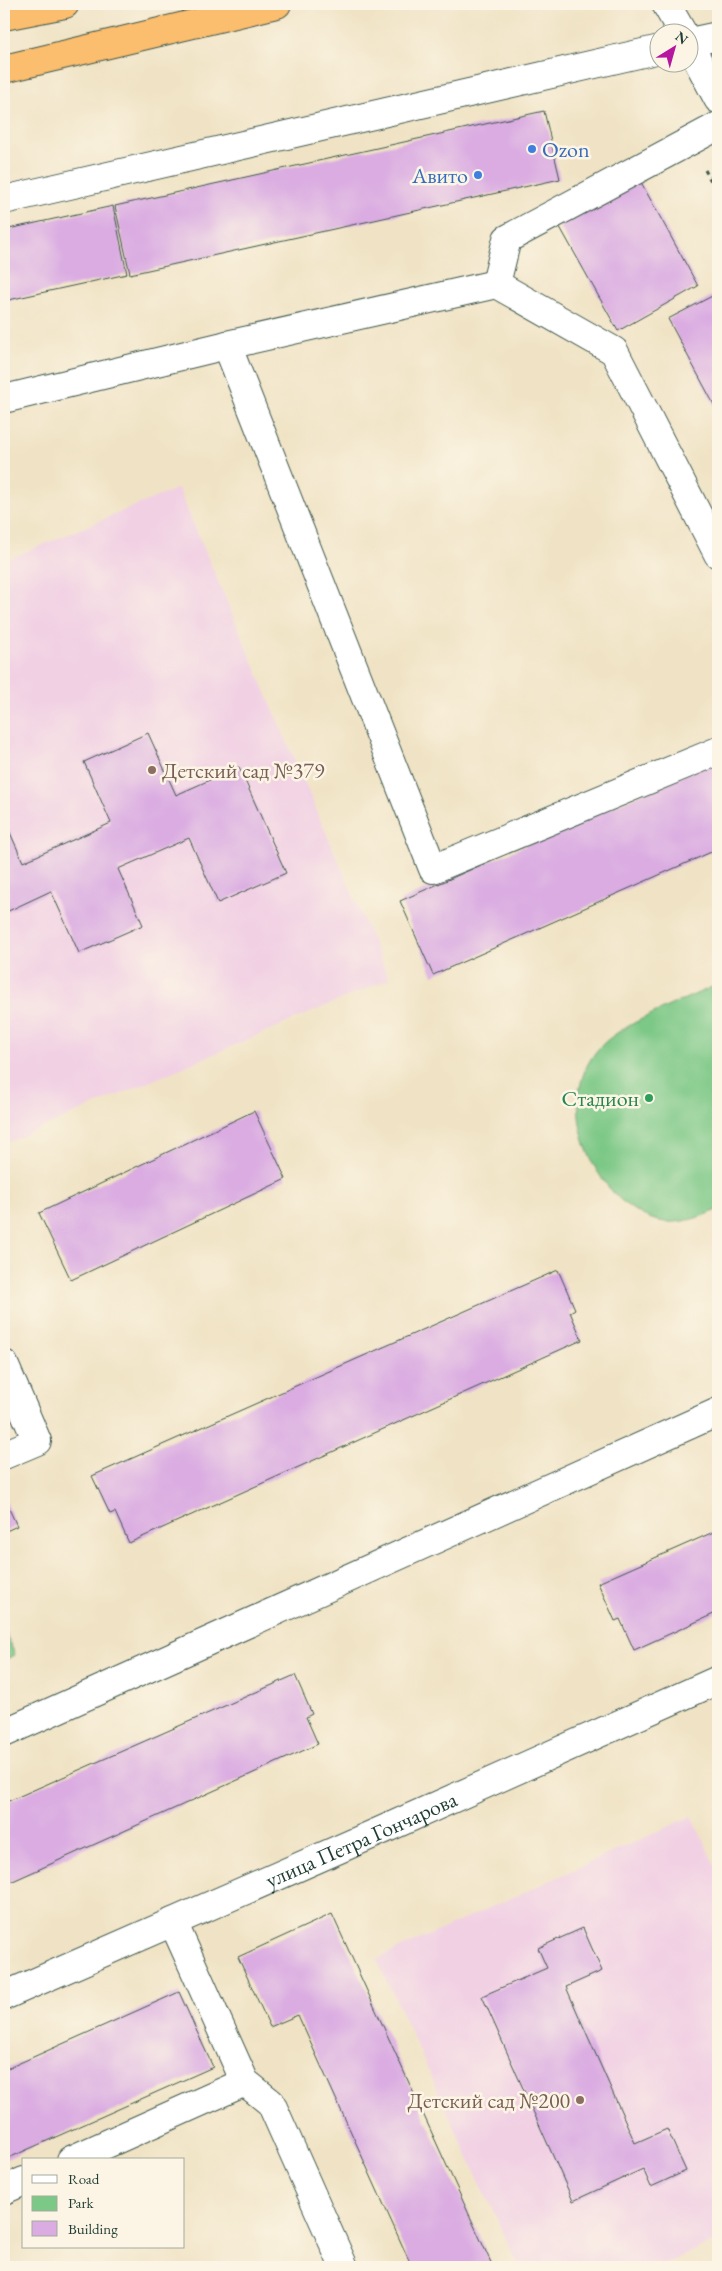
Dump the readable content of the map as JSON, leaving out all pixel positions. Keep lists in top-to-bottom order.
{
  "streets": {
    "street": ["улица Петра Гончарова"]
  },
  "places": [
    "Ozon",
    "Авито",
    "Детский сад №379",
    "Стадион",
    "Детский сад №200"
  ],
  "legend": ["Road", "Park", "Building"],
  "north": "top right"
}
